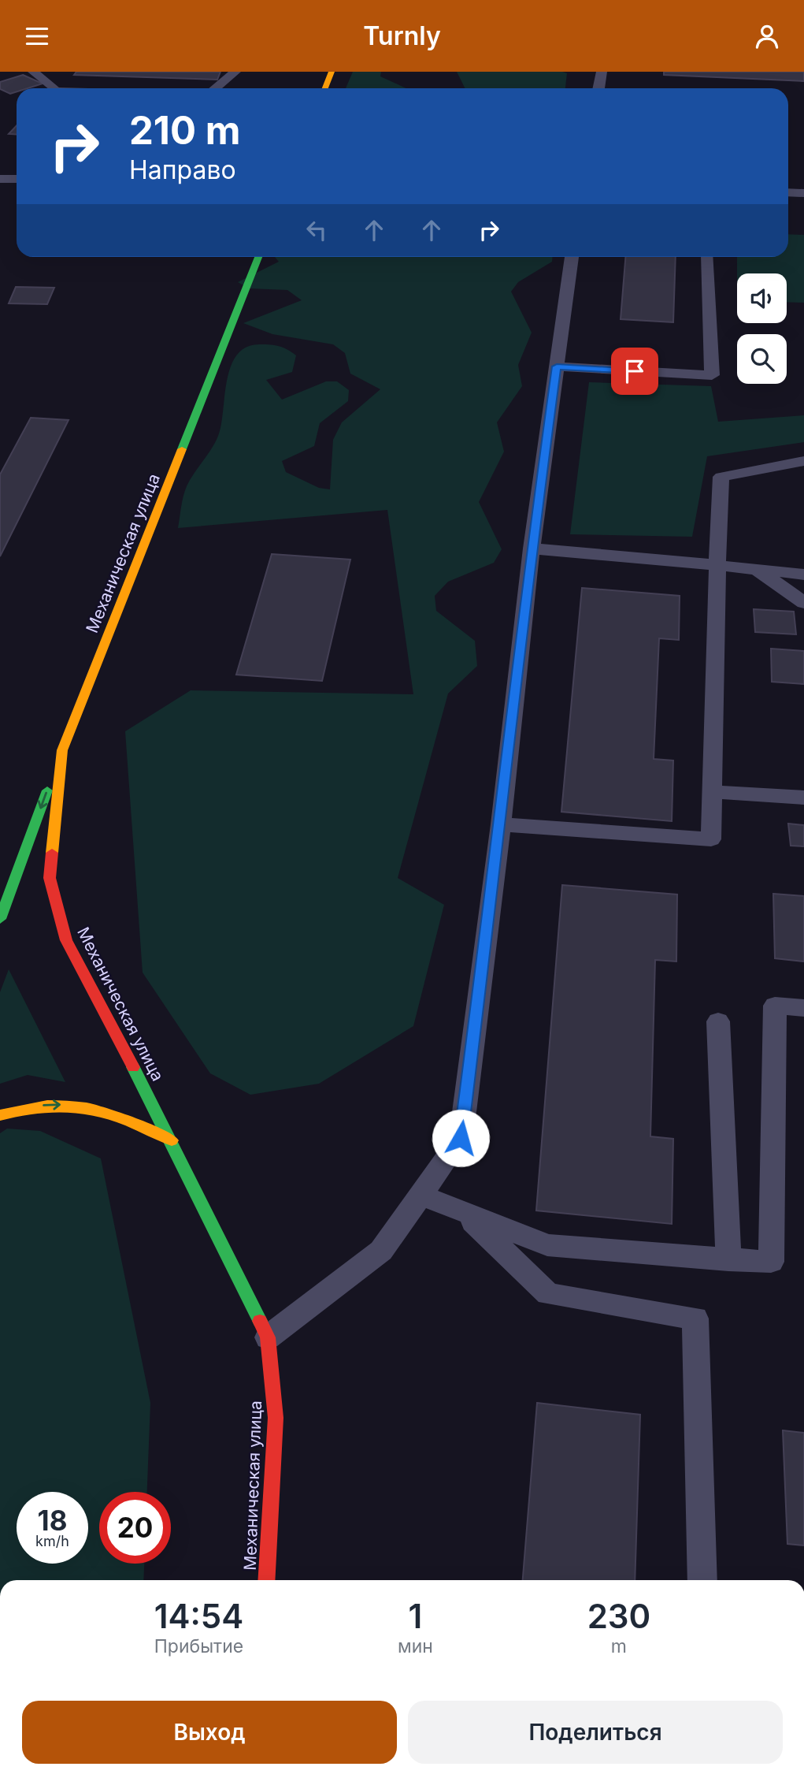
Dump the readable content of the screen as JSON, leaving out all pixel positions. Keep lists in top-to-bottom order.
{
  "streets": {
    "street": ["Механическая улица"]
  },
  "page": {
    "header": "Turnly",
    "turn": ["210 m", "Направо"],
    "speed": "18 km/h",
    "limit": "20",
    "eta": [
      "14:54",
      "Прибытие",
      "1",
      "мин",
      "230",
      "m"
    ],
    "buttons": ["Выход", "Поделиться"]
  }
}
